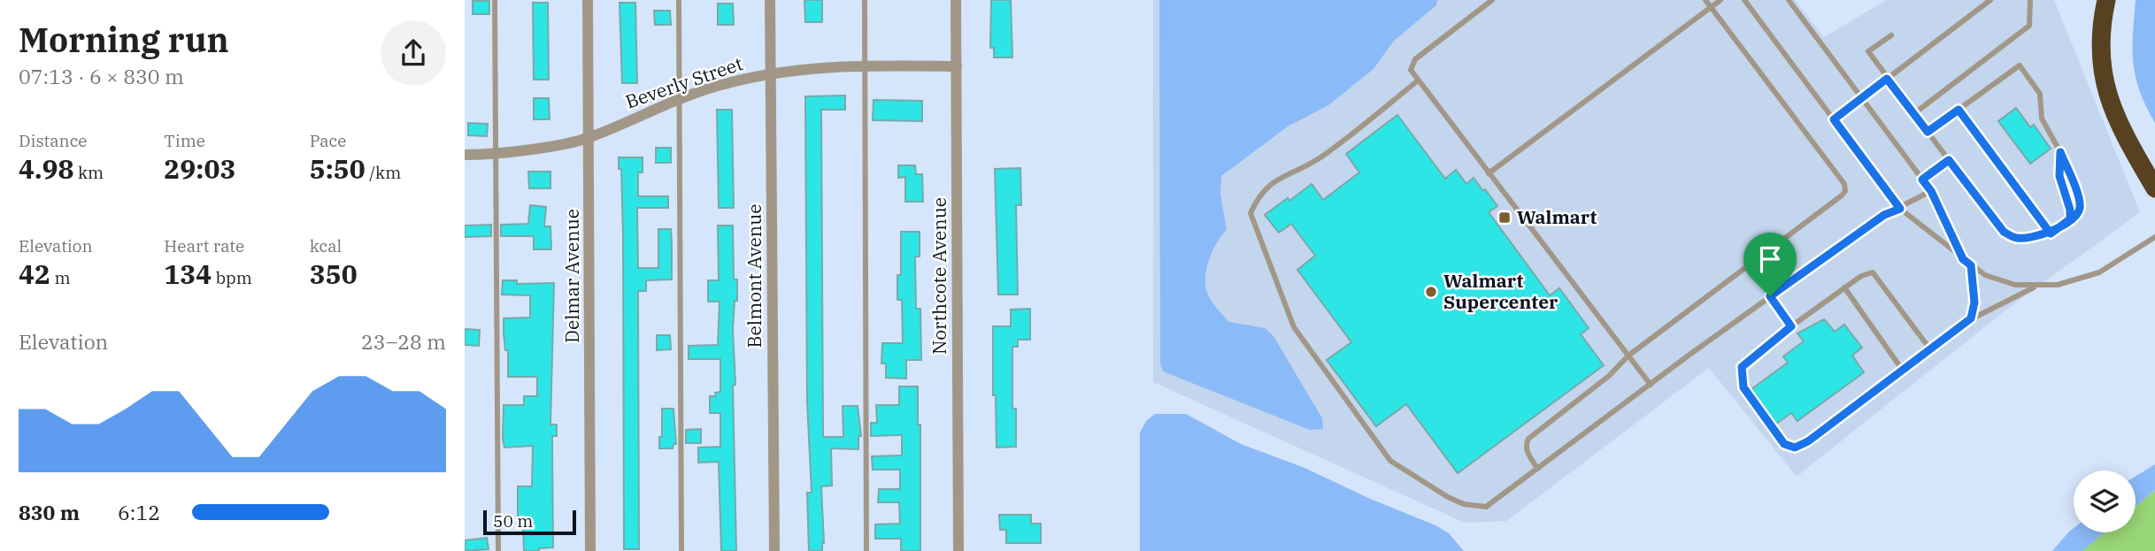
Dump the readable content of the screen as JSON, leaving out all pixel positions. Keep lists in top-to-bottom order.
{
  "streets": {
    "street": [
      "Beverly Street",
      "Delmar Avenue",
      "Belmont Avenue",
      "Northcote Avenue"
    ]
  },
  "crossings": [
    ["Beverly Street", "Delmar Avenue"],
    ["Beverly Street", "Belmont Avenue"],
    ["Beverly Street", "Northcote Avenue"]
  ],
  "places": {
    "transit": ["Walmart"],
    "other": ["Walmart Supercenter"]
  },
  "scale_bar": "50 m",
  "page": {
    "heading": ["Morning run", "07:13 · 6 × 830 m"],
    "stats": [
      ["Distance", "4.98 km"],
      ["Time", "29:03"],
      ["Pace", "5:50 /km"],
      ["Elevation", "42 m"],
      ["Heart rate", "134 bpm"],
      ["kcal", "350"]
    ],
    "chart": ["Elevation", "23–28 m"],
    "list": [
      {
        "name": "830 m",
        "note": "6:12"
      }
    ],
    "scale": "50 m"
  }
}
